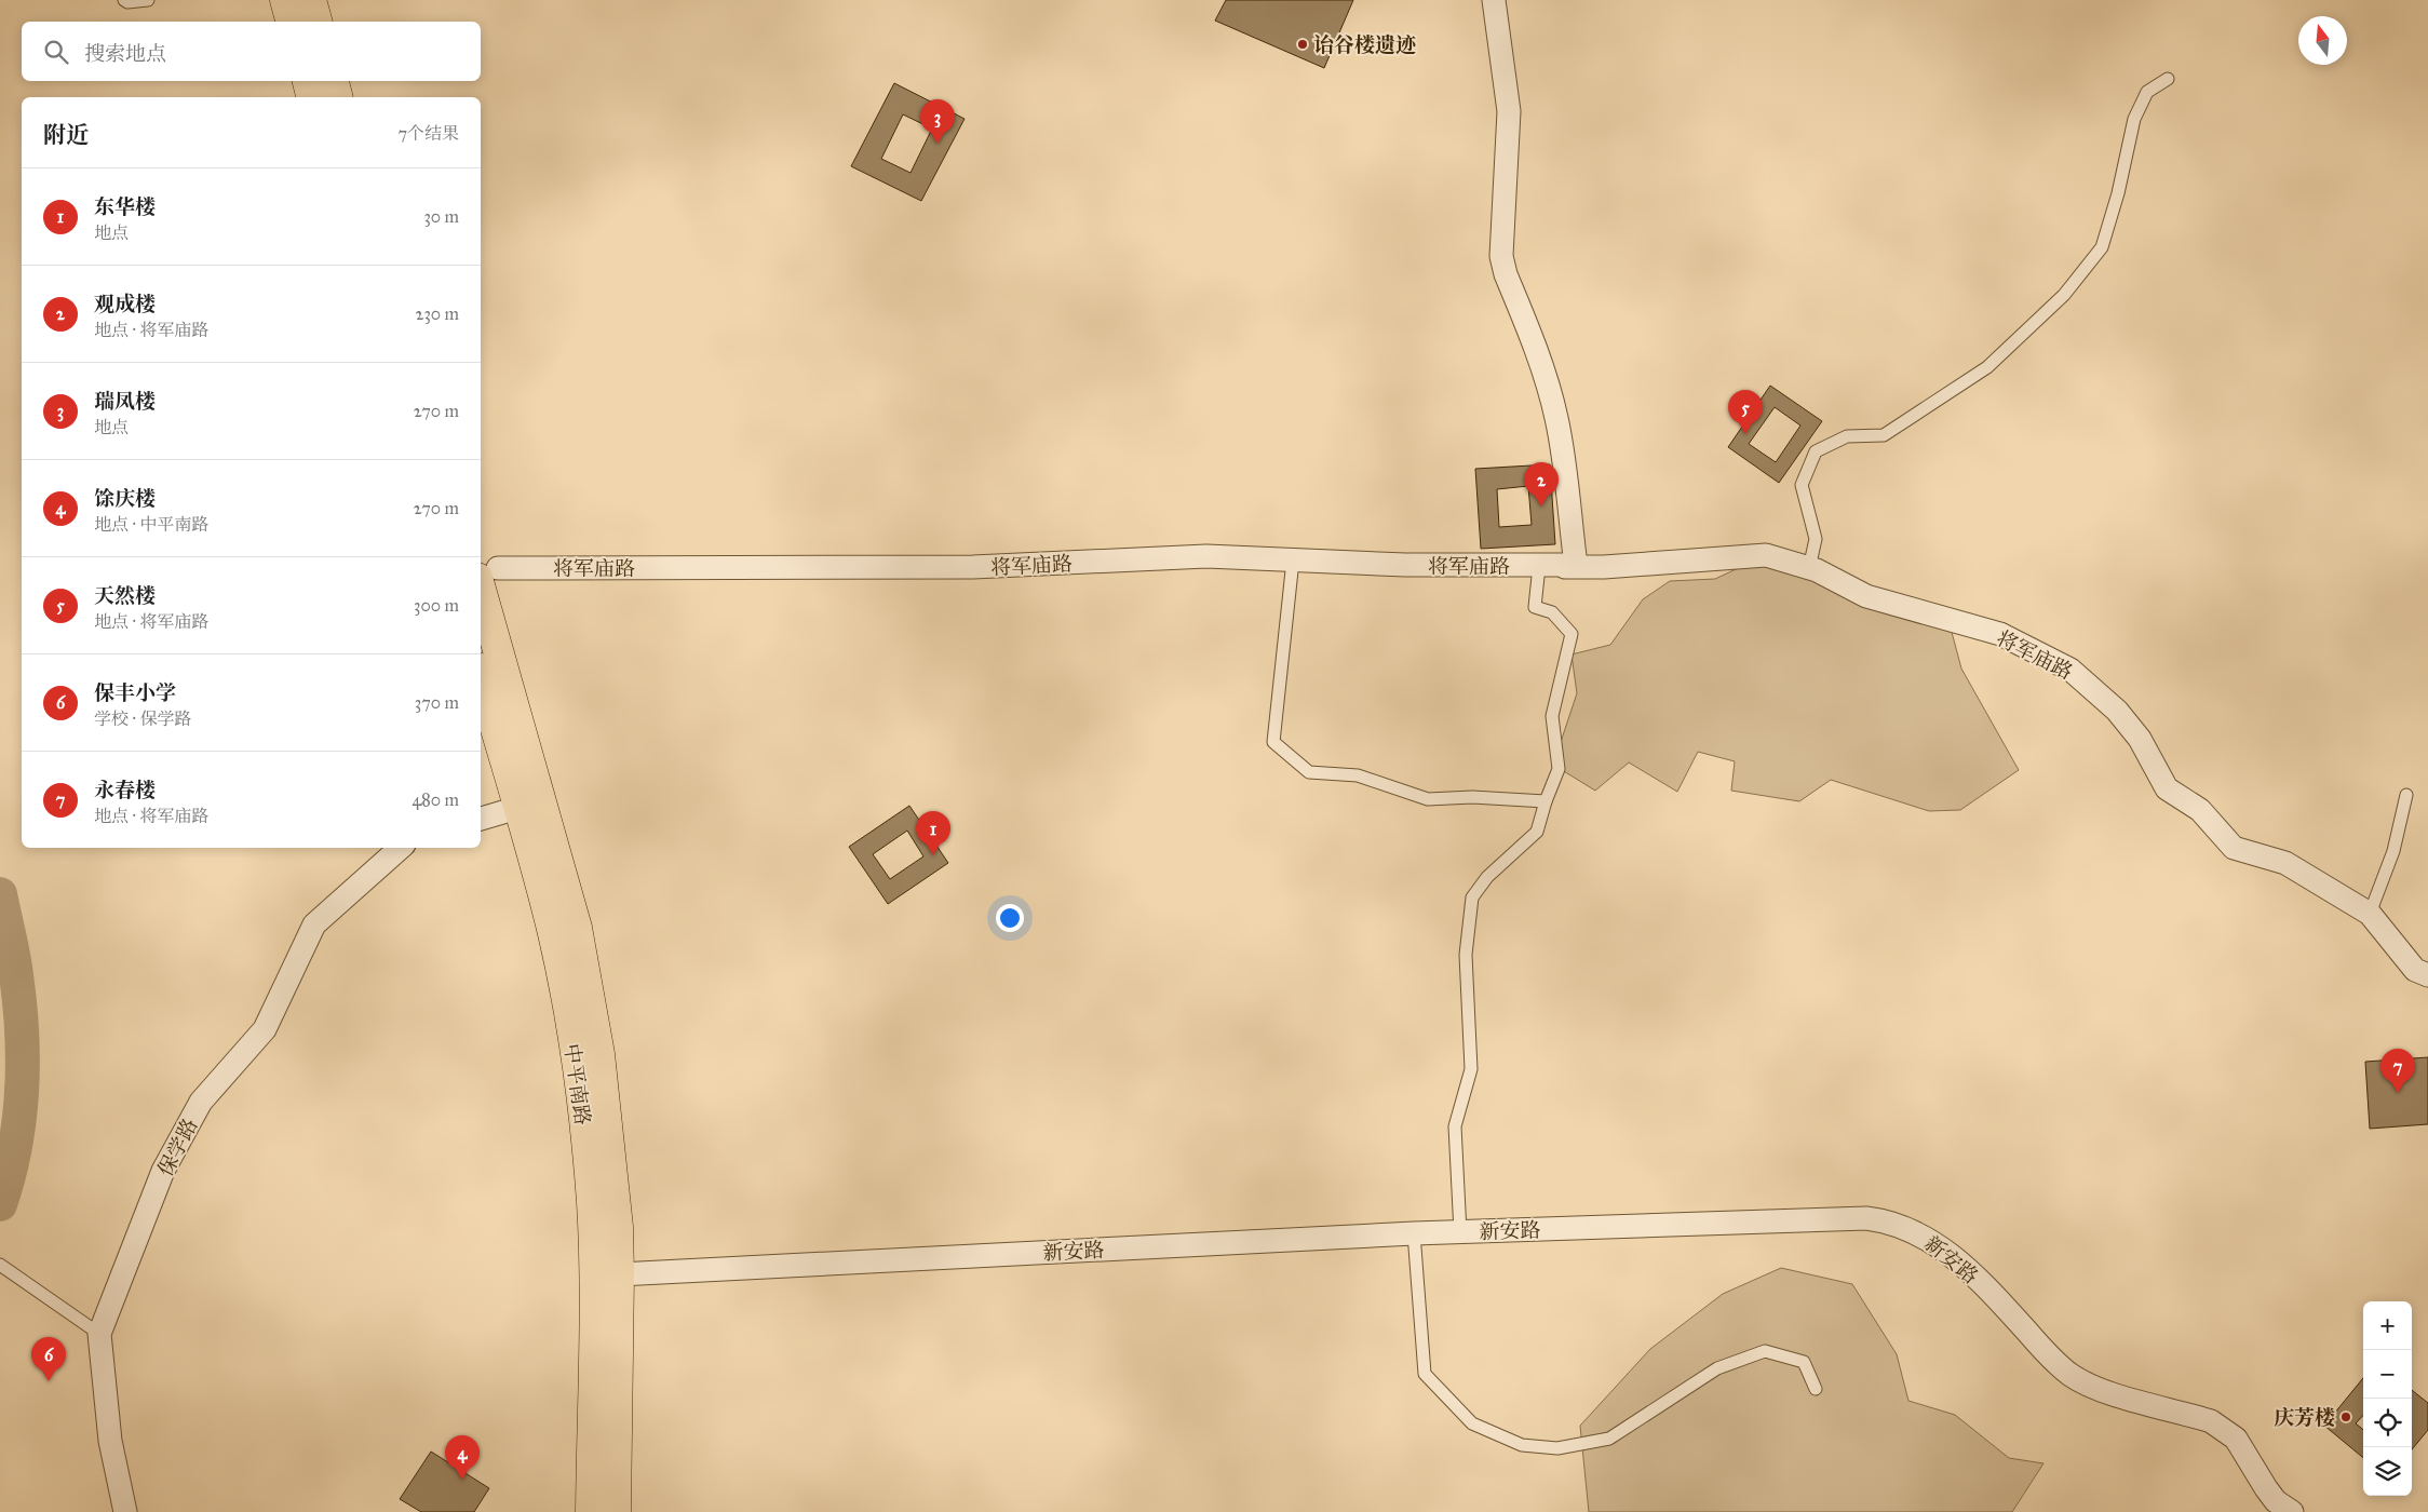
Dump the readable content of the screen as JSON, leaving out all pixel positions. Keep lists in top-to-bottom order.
{
  "streets": {
    "highway": ["中平南路"],
    "street": ["将军庙路", "保学路", "新安路"]
  },
  "places": ["诒谷楼遗迹", "庆芳楼"],
  "north": "top",
  "page": {
    "search": "搜索地点",
    "heading": ["附近", "7个结果"],
    "pins": [
      "3",
      "5",
      "2",
      "1",
      "7",
      "6",
      "4"
    ],
    "list": [
      {
        "mark": "1",
        "name": "东华楼",
        "note": "地点",
        "value": "30 m"
      },
      {
        "mark": "2",
        "name": "观成楼",
        "note": "地点 · 将军庙路",
        "value": "230 m"
      },
      {
        "mark": "3",
        "name": "瑞凤楼",
        "note": "地点",
        "value": "270 m"
      },
      {
        "mark": "4",
        "name": "馀庆楼",
        "note": "地点 · 中平南路",
        "value": "270 m"
      },
      {
        "mark": "5",
        "name": "天然楼",
        "note": "地点 · 将军庙路",
        "value": "300 m"
      },
      {
        "mark": "6",
        "name": "保丰小学",
        "note": "学校 · 保学路",
        "value": "370 m"
      },
      {
        "mark": "7",
        "name": "永春楼",
        "note": "地点 · 将军庙路",
        "value": "480 m"
      }
    ],
    "map_buttons": ["+", "−"]
  }
}
